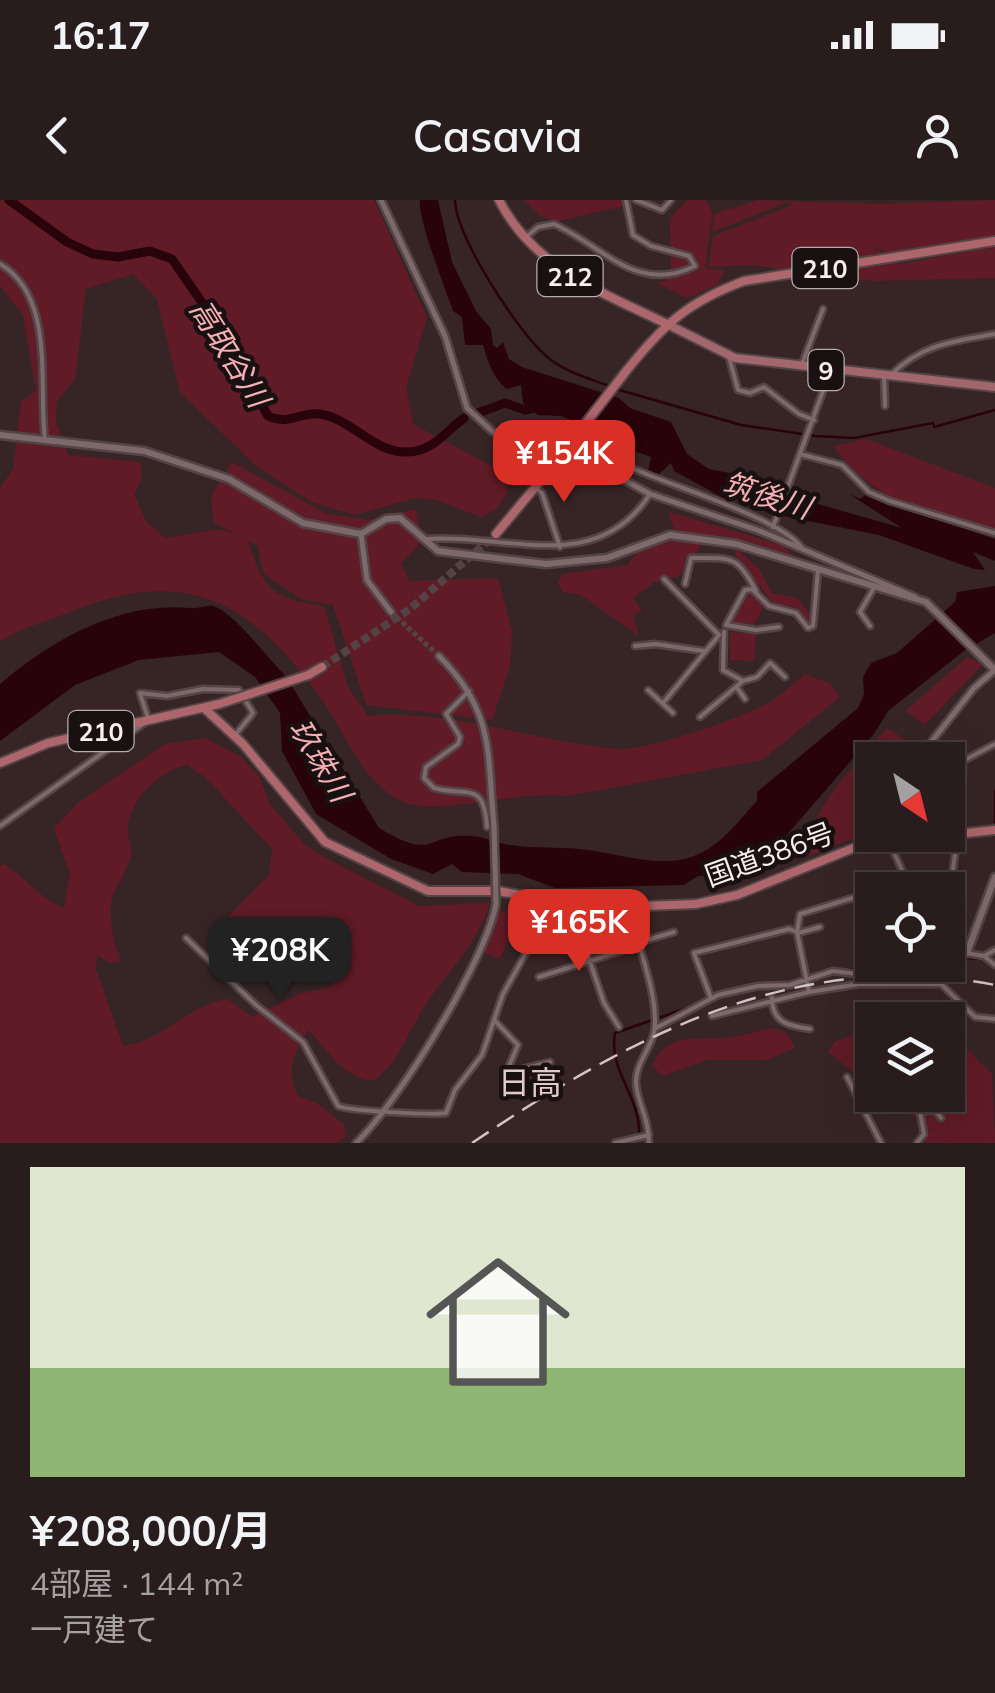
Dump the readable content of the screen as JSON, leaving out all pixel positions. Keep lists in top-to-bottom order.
{
  "streets": {
    "highway": ["210", "212", "国道386号"],
    "main road": ["9"]
  },
  "crossings": [
    ["210", "212"],
    ["210", "9"],
    ["210", "国道386号"],
    ["212", "9"]
  ],
  "districts": ["日高"],
  "water": ["高取谷川", "筑後川", "玖珠川"],
  "north": "bottom right",
  "page": {
    "status": "16:17",
    "header": "Casavia",
    "price": ["¥154K", "¥165K", "¥208K"],
    "list": [
      {
        "name": "¥208,000/月",
        "note": "4部屋 · 144 m² · 一戸建て"
      }
    ]
  }
}
